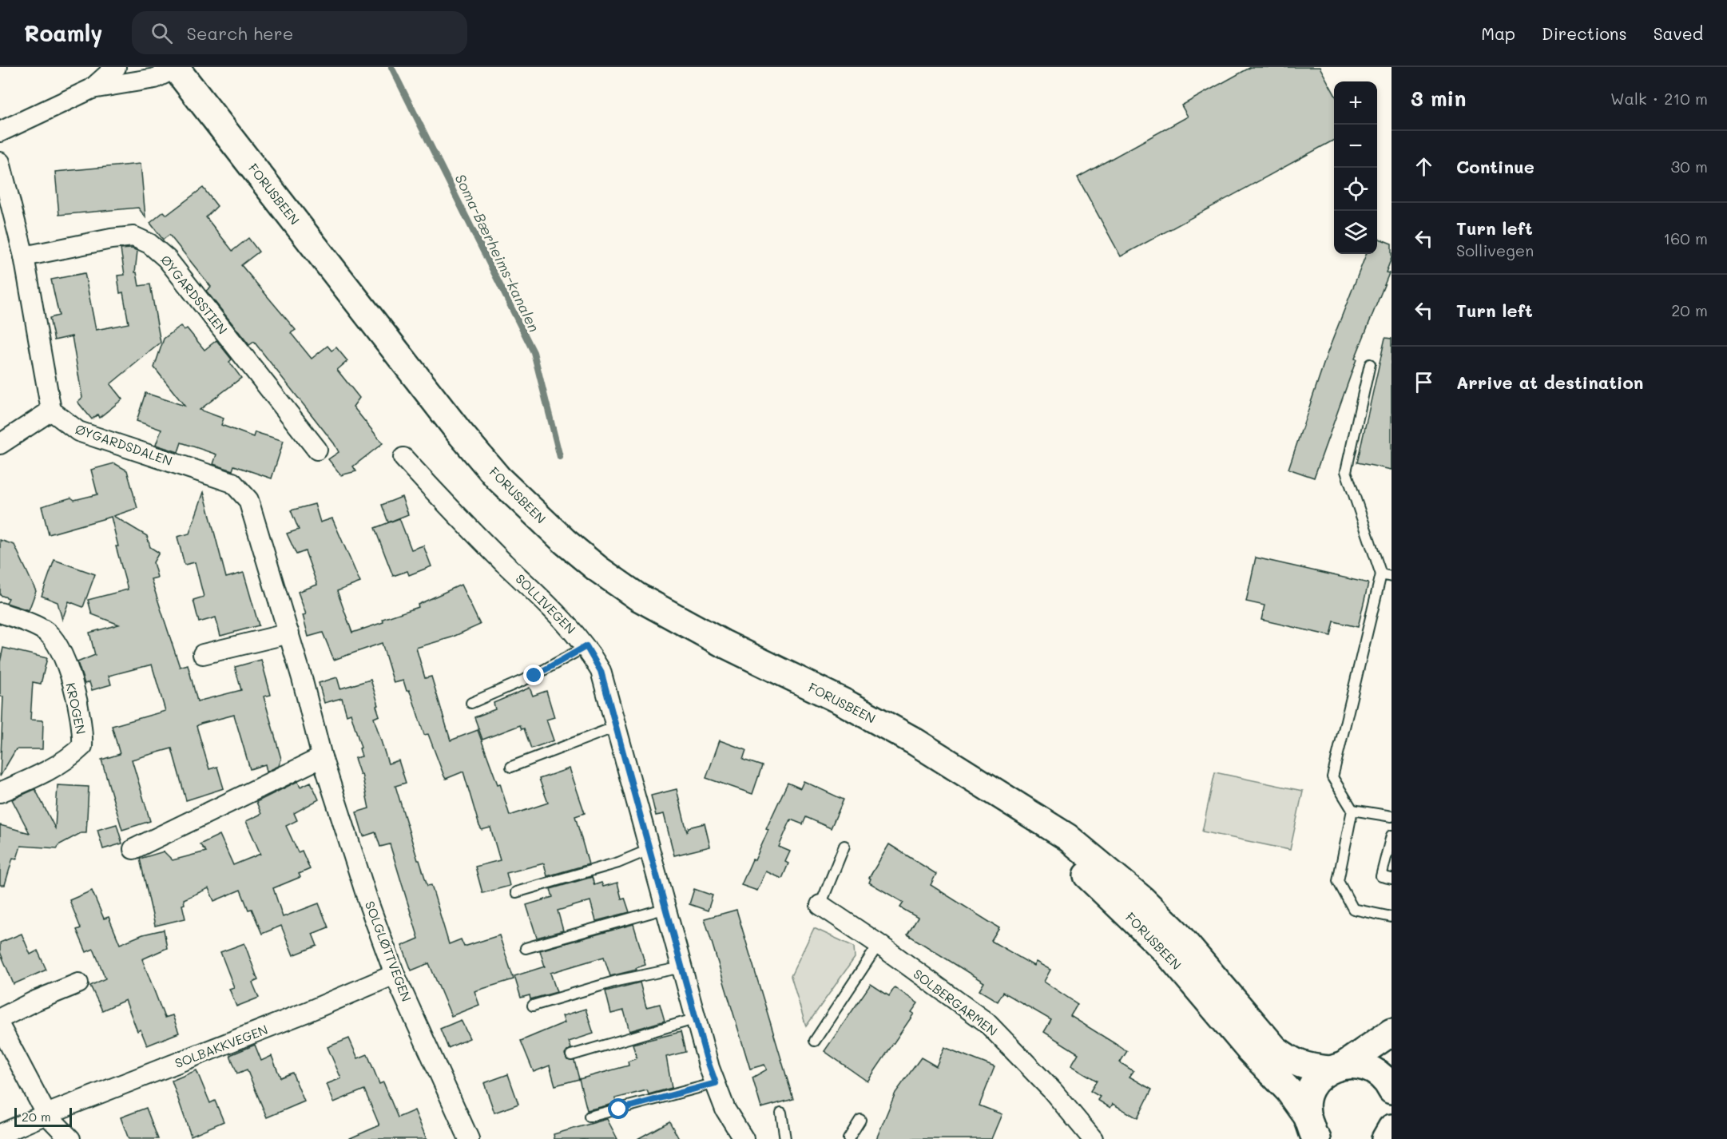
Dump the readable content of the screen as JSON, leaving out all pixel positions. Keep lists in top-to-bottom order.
{
  "streets": {
    "main road": ["FORUSBEEN"],
    "street": [
      "ØYGARDSSTIEN",
      "ØYGARDSDALEN",
      "SOLLIVEGEN",
      "KROGEN",
      "SOLGLØTTVEGEN",
      "SOLBERGARMEN",
      "SOLBAKKVEGEN"
    ]
  },
  "crossings": [
    ["ØYGARDSDALEN", "SOLGLØTTVEGEN"],
    ["SOLGLØTTVEGEN", "SOLBAKKVEGEN"]
  ],
  "water": ["Soma-Bærheims-kanalen"],
  "scale_bar": "20 m",
  "page": {
    "header": "Roamly",
    "search": "Search here",
    "nav": ["Map", "Directions", "Saved"],
    "heading": ["3 min", "Walk · 210 m"],
    "map_buttons": ["+", "−"],
    "list": [
      ["Continue", "30 m"],
      ["Turn left", "Sollivegen", "160 m"],
      ["Turn left", "20 m"],
      "Arrive at destination"
    ],
    "scale": "20 m"
  }
}
